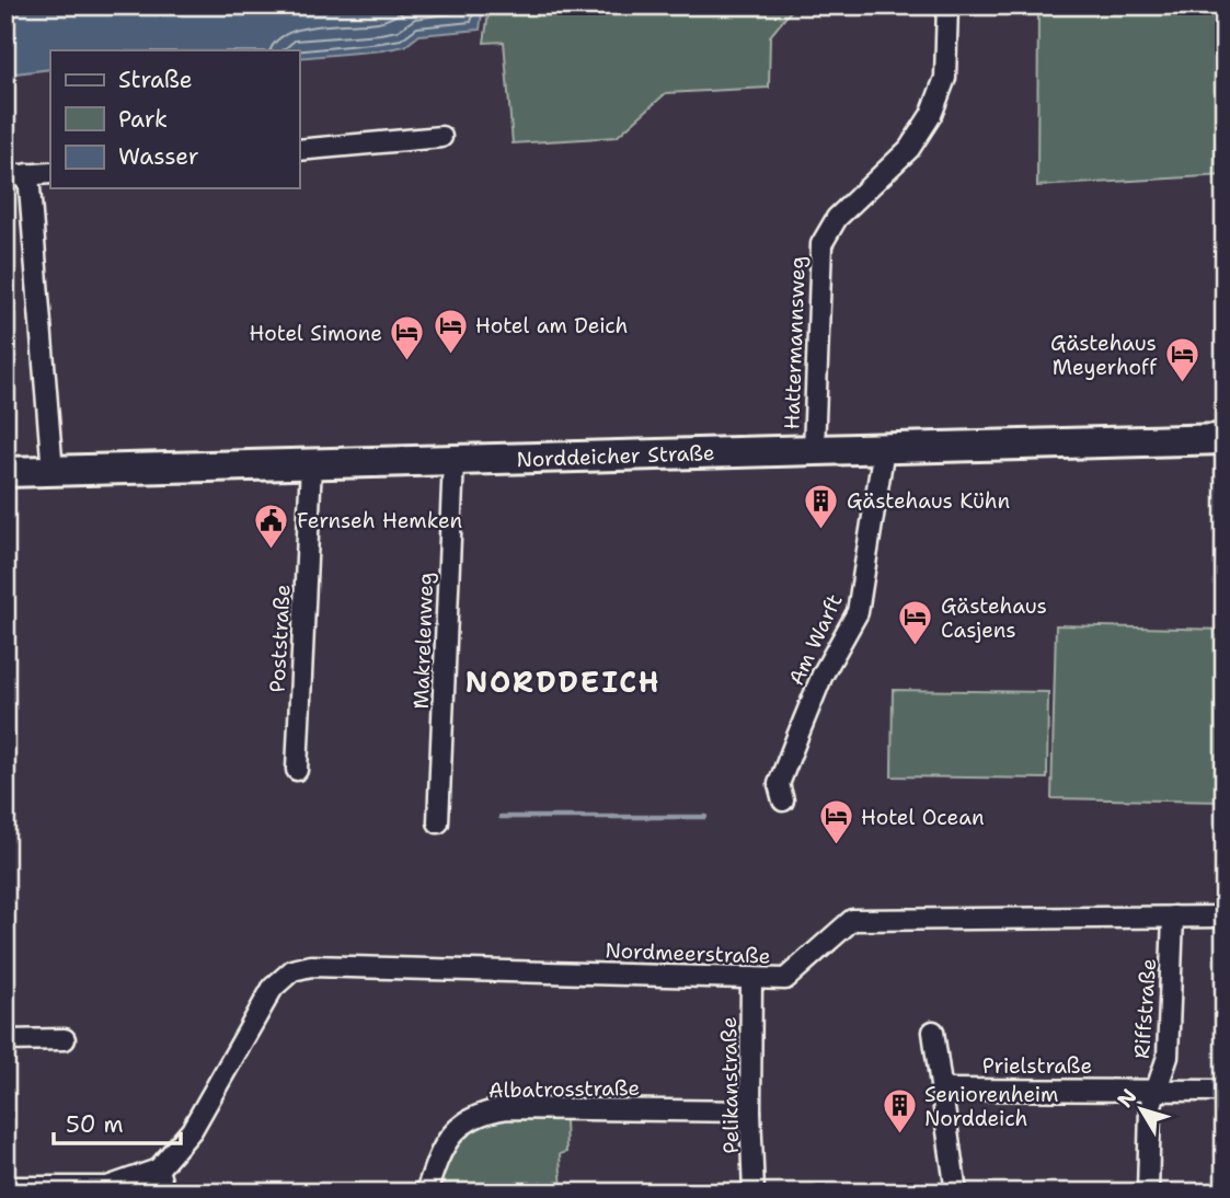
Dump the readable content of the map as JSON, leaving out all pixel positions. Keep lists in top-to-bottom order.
{
  "streets": {
    "street": [
      "Hattermannsweg",
      "Norddeicher Straße",
      "Poststraße",
      "Am Warft",
      "Makrelenweg",
      "Nordmeerstraße",
      "Riffstraße",
      "Prielstraße",
      "Pelikanstraße",
      "Albatrosstraße"
    ]
  },
  "crossings": [
    ["Hattermannsweg", "Norddeicher Straße"],
    ["Norddeicher Straße", "Poststraße"],
    ["Norddeicher Straße", "Am Warft"],
    ["Norddeicher Straße", "Makrelenweg"],
    ["Nordmeerstraße", "Riffstraße"],
    ["Nordmeerstraße", "Pelikanstraße"],
    ["Riffstraße", "Prielstraße"],
    ["Pelikanstraße", "Albatrosstraße"]
  ],
  "districts": ["NORDDEICH"],
  "places": {
    "hotel": [
      "Hotel am Deich",
      "Hotel Simone",
      "Gästehaus Meyerhoff",
      "Gästehaus Casjens",
      "Hotel Ocean"
    ],
    "building": ["Gästehaus Kühn", "Seniorenheim Norddeich"],
    "public building": ["Fernseh Hemken"]
  },
  "legend": ["Straße", "Park", "Wasser"],
  "scale_bar": "50 m",
  "north": "top left"
}
